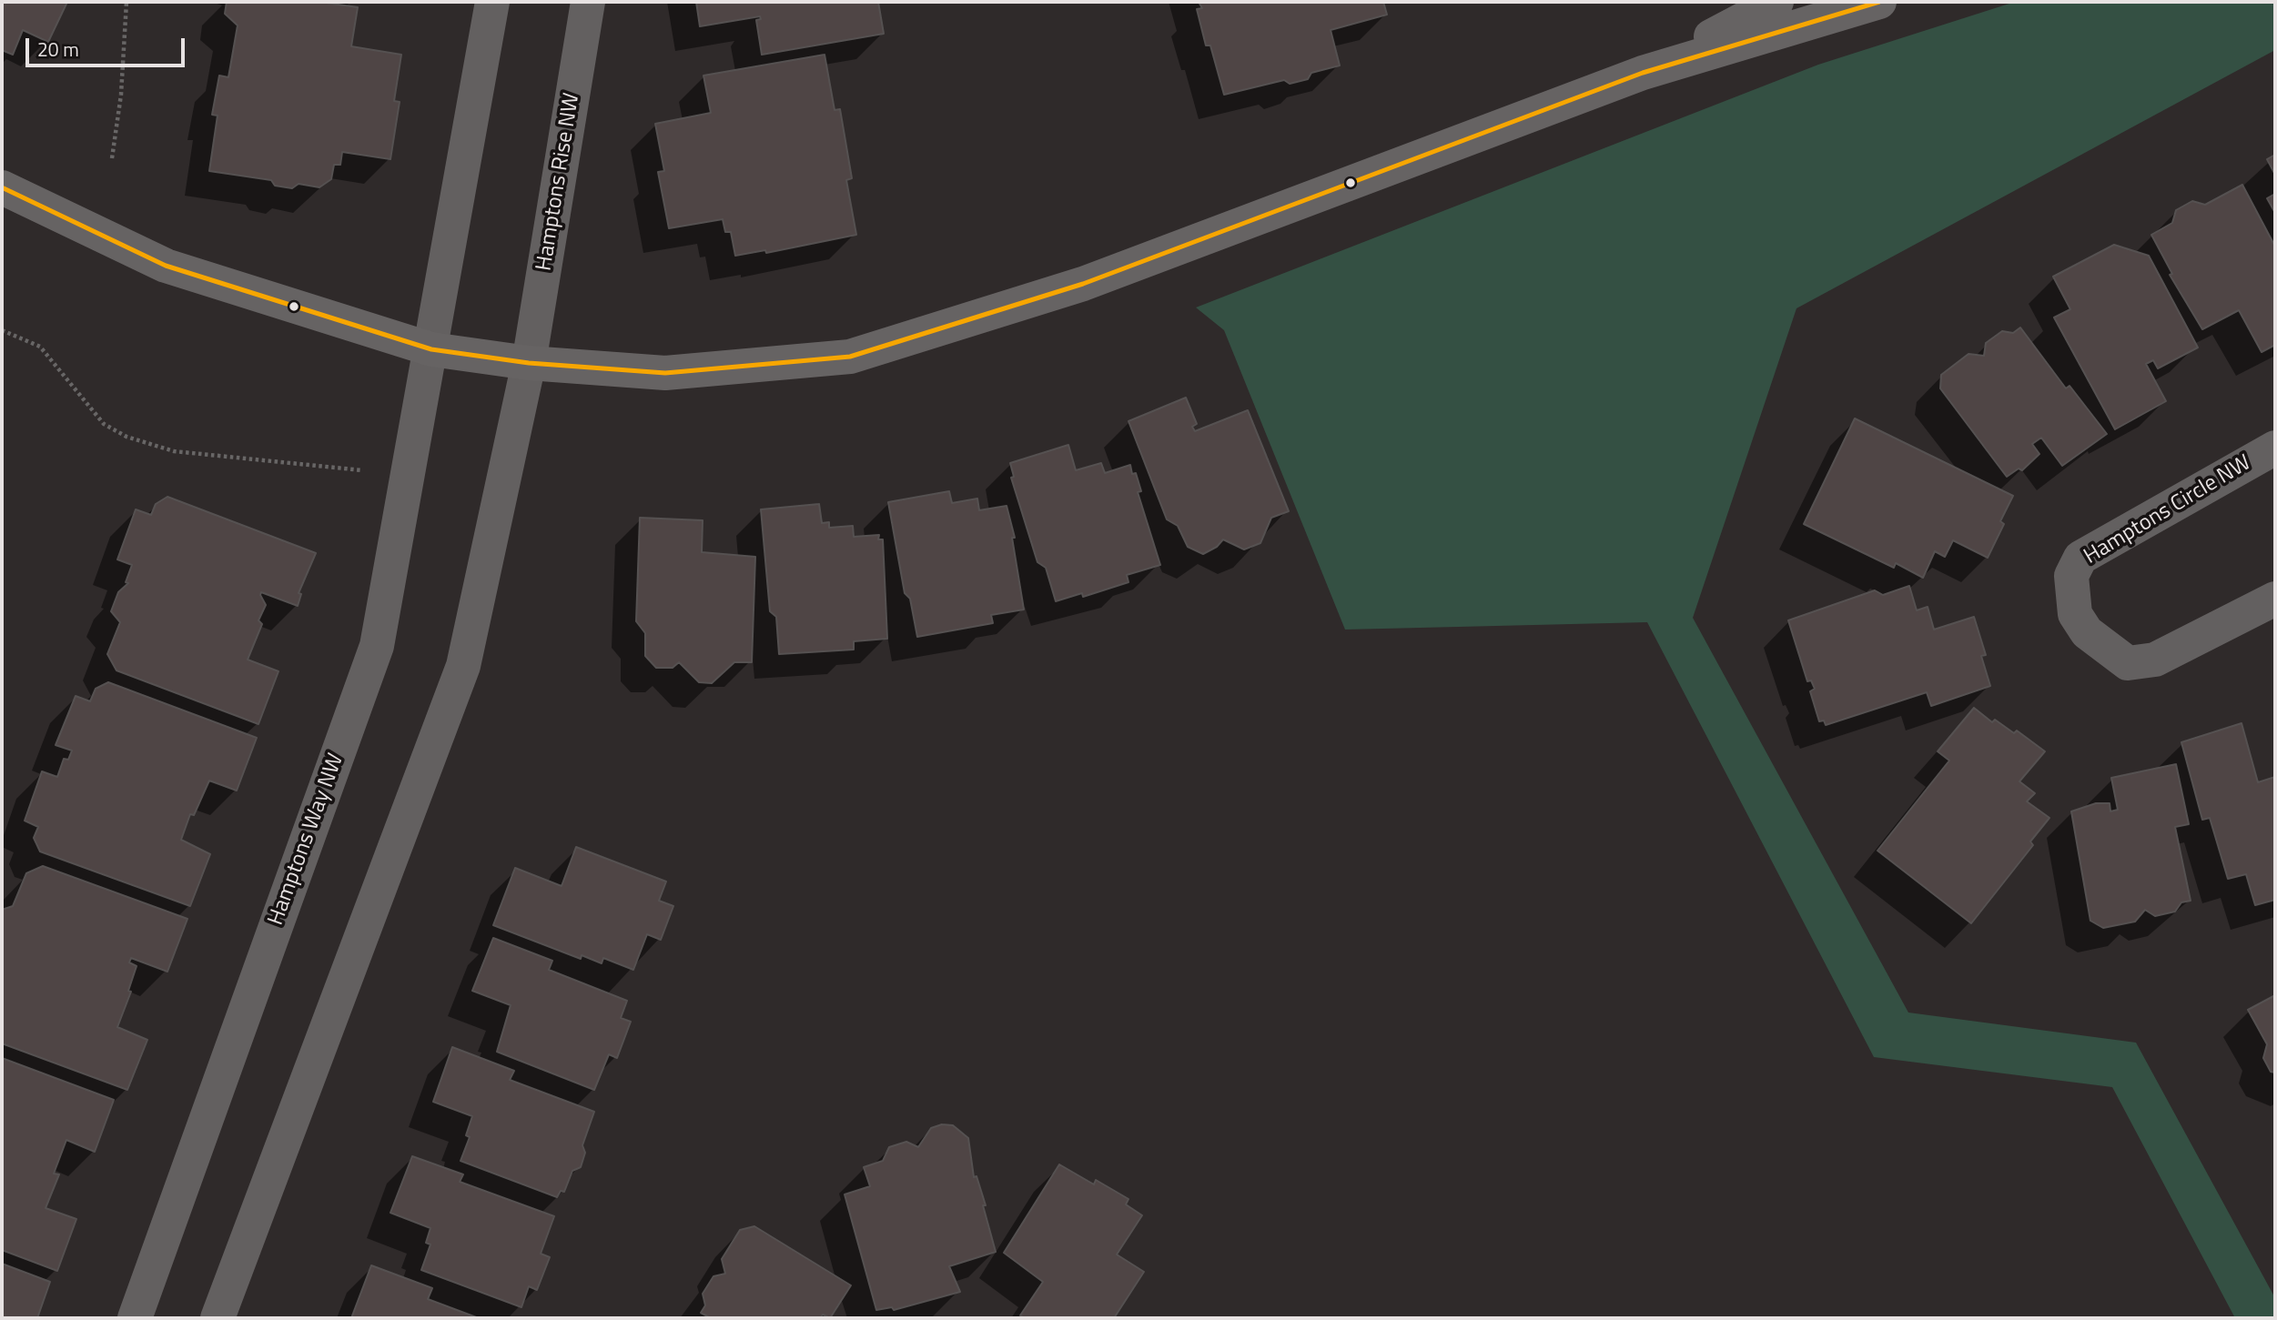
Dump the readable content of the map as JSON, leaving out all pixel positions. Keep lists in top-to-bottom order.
{
  "streets": {
    "street": ["Hamptons Rise NW", "Hamptons Circle NW", "Hamptons Way NW"]
  },
  "scale_bar": "20 m"
}
